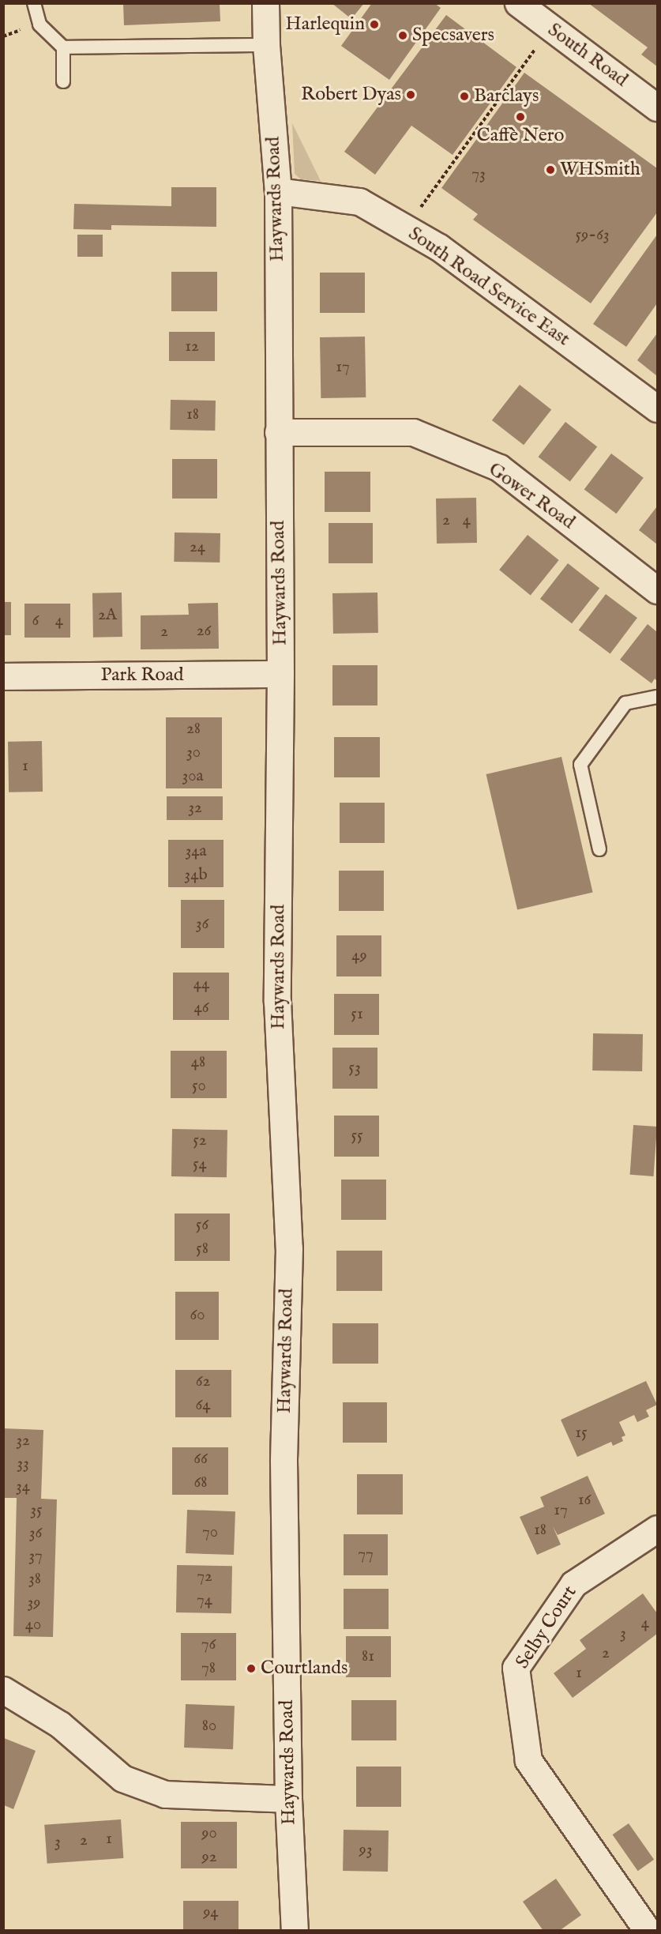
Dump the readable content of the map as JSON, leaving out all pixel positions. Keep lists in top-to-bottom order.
{
  "streets": {
    "street": [
      "South Road",
      "Haywards Road",
      "South Road Service East",
      "Gower Road",
      "Park Road",
      "Selby Court"
    ]
  },
  "crossings": [
    ["Haywards Road", "South Road Service East"],
    ["Haywards Road", "Gower Road"],
    ["Haywards Road", "Park Road"]
  ],
  "places": [
    "Harlequin",
    "Specsavers",
    "Robert Dyas",
    "Barclays",
    "Caffè Nero",
    "WHSmith",
    "Courtlands"
  ],
  "house_numbers": [
    "73",
    "59-63",
    "12",
    "17",
    "18",
    "2",
    "4",
    "24",
    "2A",
    "6",
    "4",
    "26",
    "2",
    "28",
    "30",
    "1",
    "30a",
    "32",
    "34a",
    "34b",
    "36",
    "49",
    "44",
    "46",
    "51",
    "48",
    "53",
    "50",
    "55",
    "52",
    "54",
    "56",
    "58",
    "60",
    "62",
    "64",
    "15",
    "32",
    "66",
    "33",
    "68",
    "34",
    "16",
    "35",
    "17",
    "18",
    "70",
    "36",
    "77",
    "37",
    "72",
    "38",
    "74",
    "39",
    "4",
    "40",
    "3",
    "76",
    "2",
    "81",
    "78",
    "1",
    "80",
    "90",
    "1",
    "2",
    "3",
    "93",
    "92",
    "94"
  ]
}
